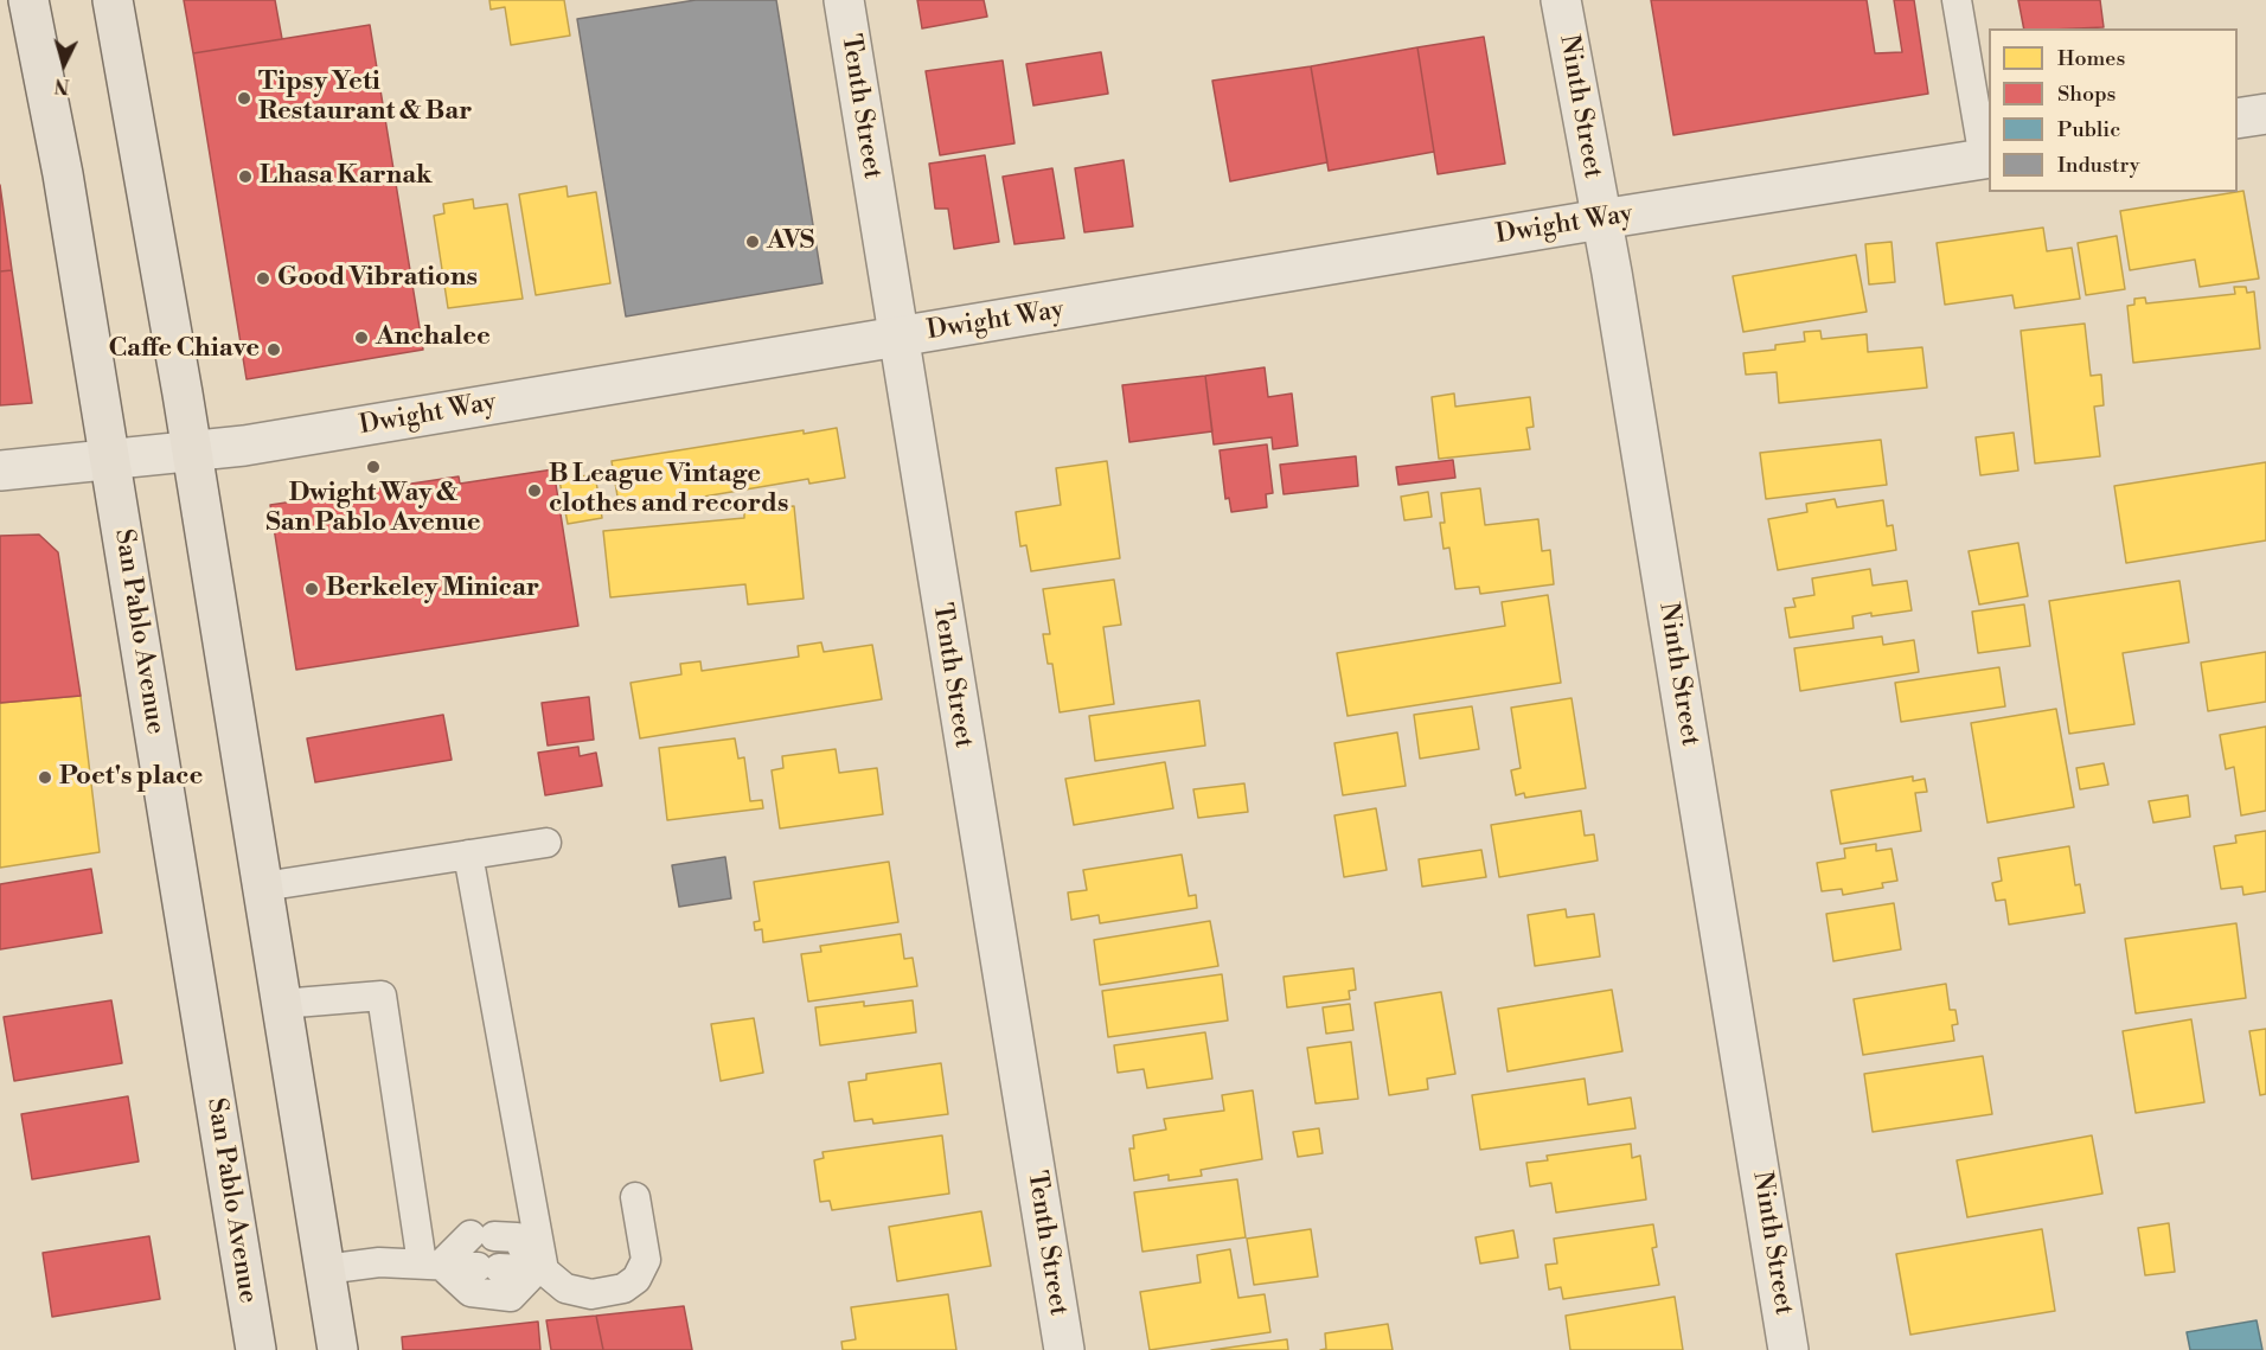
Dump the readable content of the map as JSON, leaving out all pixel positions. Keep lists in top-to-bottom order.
{
  "streets": {
    "main road": ["San Pablo Avenue"],
    "street": ["Tenth Street", "Ninth Street", "Dwight Way"]
  },
  "crossings": [
    ["Tenth Street", "Dwight Way"],
    ["Ninth Street", "Dwight Way"],
    ["Dwight Way", "San Pablo Avenue"]
  ],
  "places": [
    "Tipsy Yeti Restaurant & Bar",
    "Lhasa Karnak",
    "AVS",
    "Good Vibrations",
    "Anchalee",
    "Caffe Chiave",
    "Dwight Way & San Pablo Avenue",
    "B League Vintage clothes and records",
    "Berkeley Minicar",
    "Poet's place"
  ],
  "legend": [
    "Homes",
    "Shops",
    "Public",
    "Industry"
  ],
  "north": "bottom"
}
